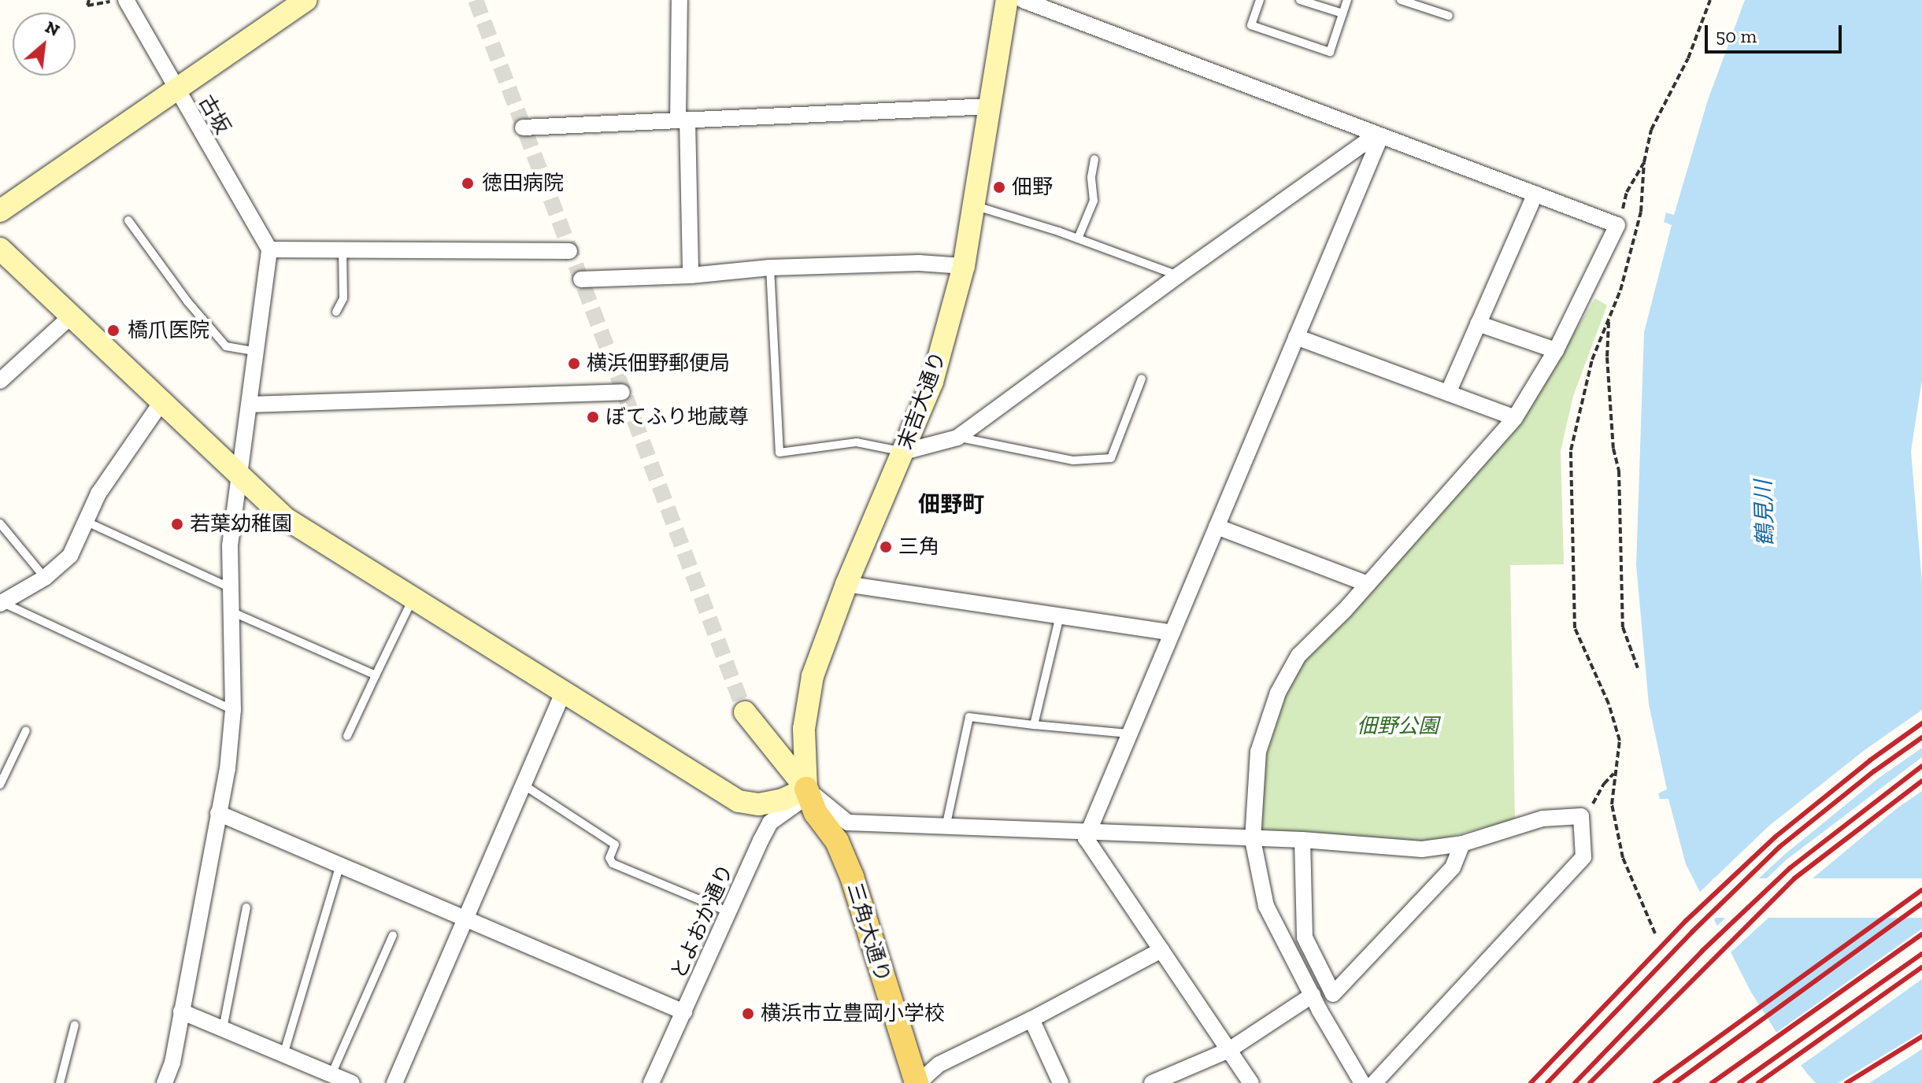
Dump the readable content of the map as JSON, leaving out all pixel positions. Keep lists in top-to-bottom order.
{
  "streets": {
    "main road": ["三角大通り"],
    "street": ["古坂", "末吉大通り", "とよおか通り"]
  },
  "crossings": [
    ["末吉大通り", "とよおか通り"],
    ["末吉大通り", "三角大通り"],
    ["とよおか通り", "三角大通り"]
  ],
  "districts": ["佃野町"],
  "water": ["鶴見川"],
  "parks": ["佃野公園"],
  "places": [
    "徳田病院",
    "佃野",
    "橋爪医院",
    "横浜佃野郵便局",
    "ぼてふり地蔵尊",
    "若葉幼稚園",
    "三角",
    "横浜市立豊岡小学校"
  ],
  "scale_bar": "50 m",
  "north": "top right"
}
